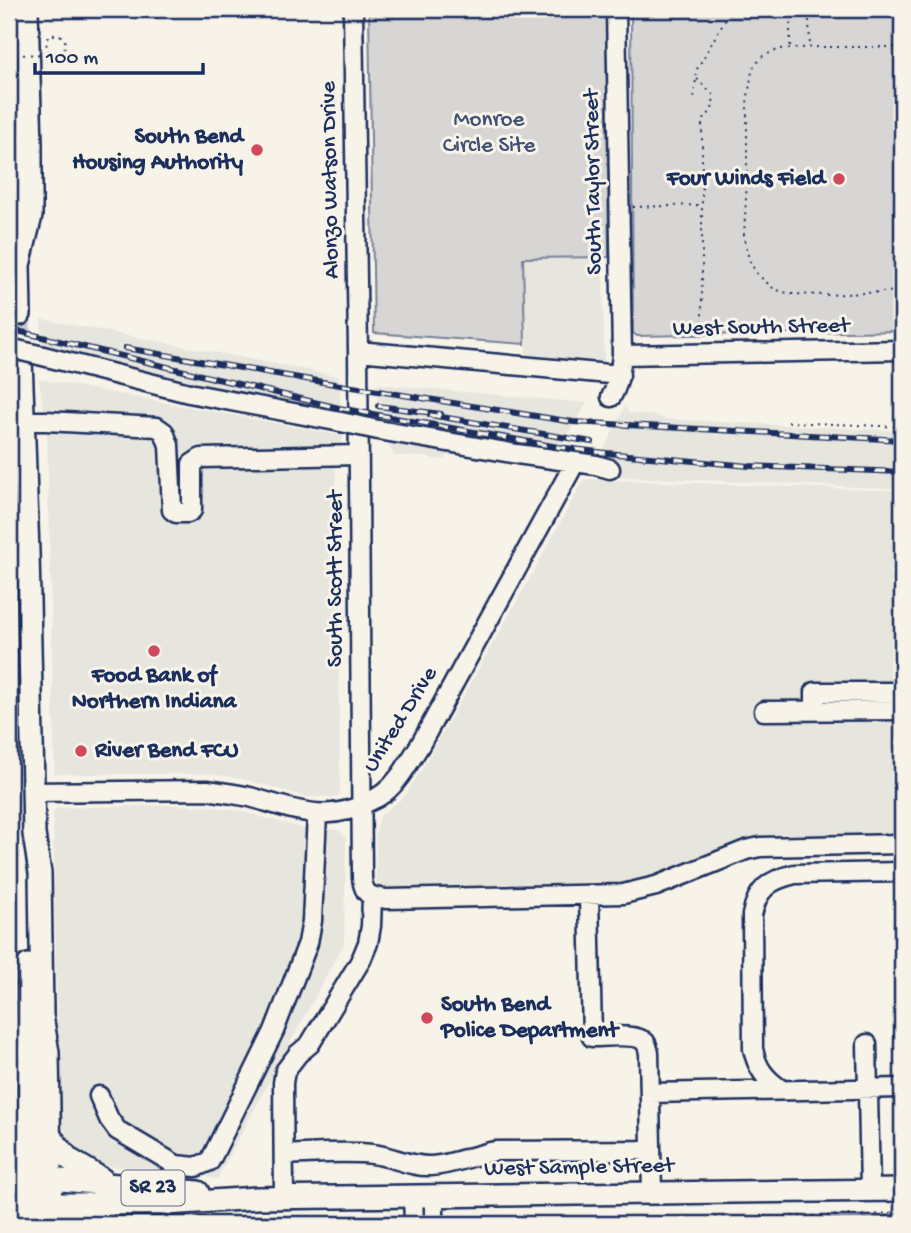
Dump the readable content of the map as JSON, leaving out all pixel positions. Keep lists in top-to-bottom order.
{
  "streets": {
    "main road": ["West Sample Street", "SR 23"],
    "street": [
      "Alonzo Watson Drive",
      "South Taylor Street",
      "West South Street",
      "South Scott Street",
      "United Drive"
    ]
  },
  "crossings": [
    ["Alonzo Watson Drive", "South Scott Street"],
    ["South Taylor Street", "West South Street"],
    ["South Scott Street", "United Drive"],
    ["South Scott Street", "West Sample Street"],
    ["West Sample Street", "SR 23"]
  ],
  "parks": ["Monroe Circle Site"],
  "places": [
    "South Bend Housing Authority",
    "Four Winds Field",
    "Food Bank of Northern Indiana",
    "River Bend FCU",
    "South Bend Police Department"
  ],
  "scale_bar": "100 m"
}
